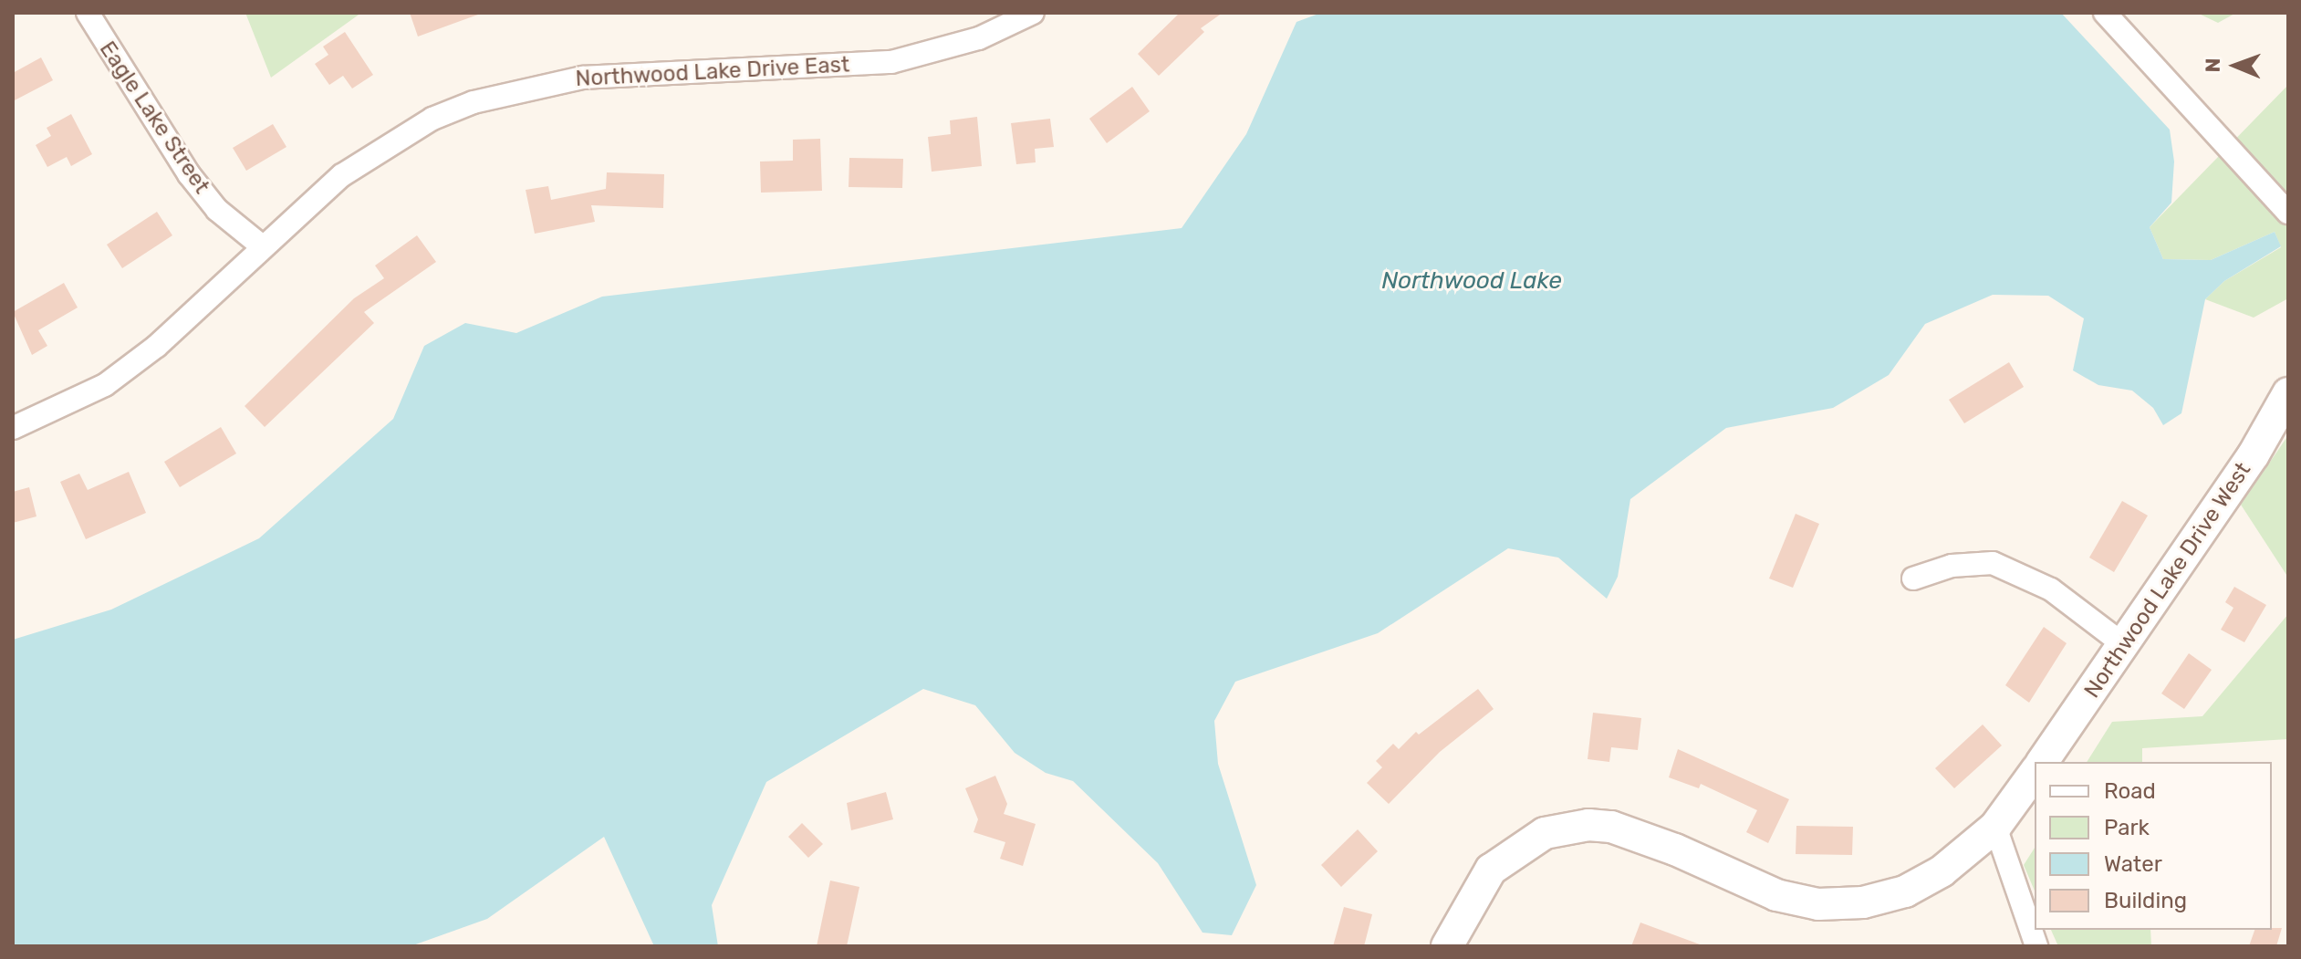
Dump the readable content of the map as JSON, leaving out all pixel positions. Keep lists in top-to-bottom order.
{
  "streets": {
    "street": ["Northwood Lake Drive East", "Eagle Lake Street", "Northwood Lake Drive West"]
  },
  "crossings": [
    ["Northwood Lake Drive East", "Eagle Lake Street"]
  ],
  "water": ["Northwood Lake"],
  "legend": [
    "Road",
    "Park",
    "Water",
    "Building"
  ],
  "north": "left"
}
